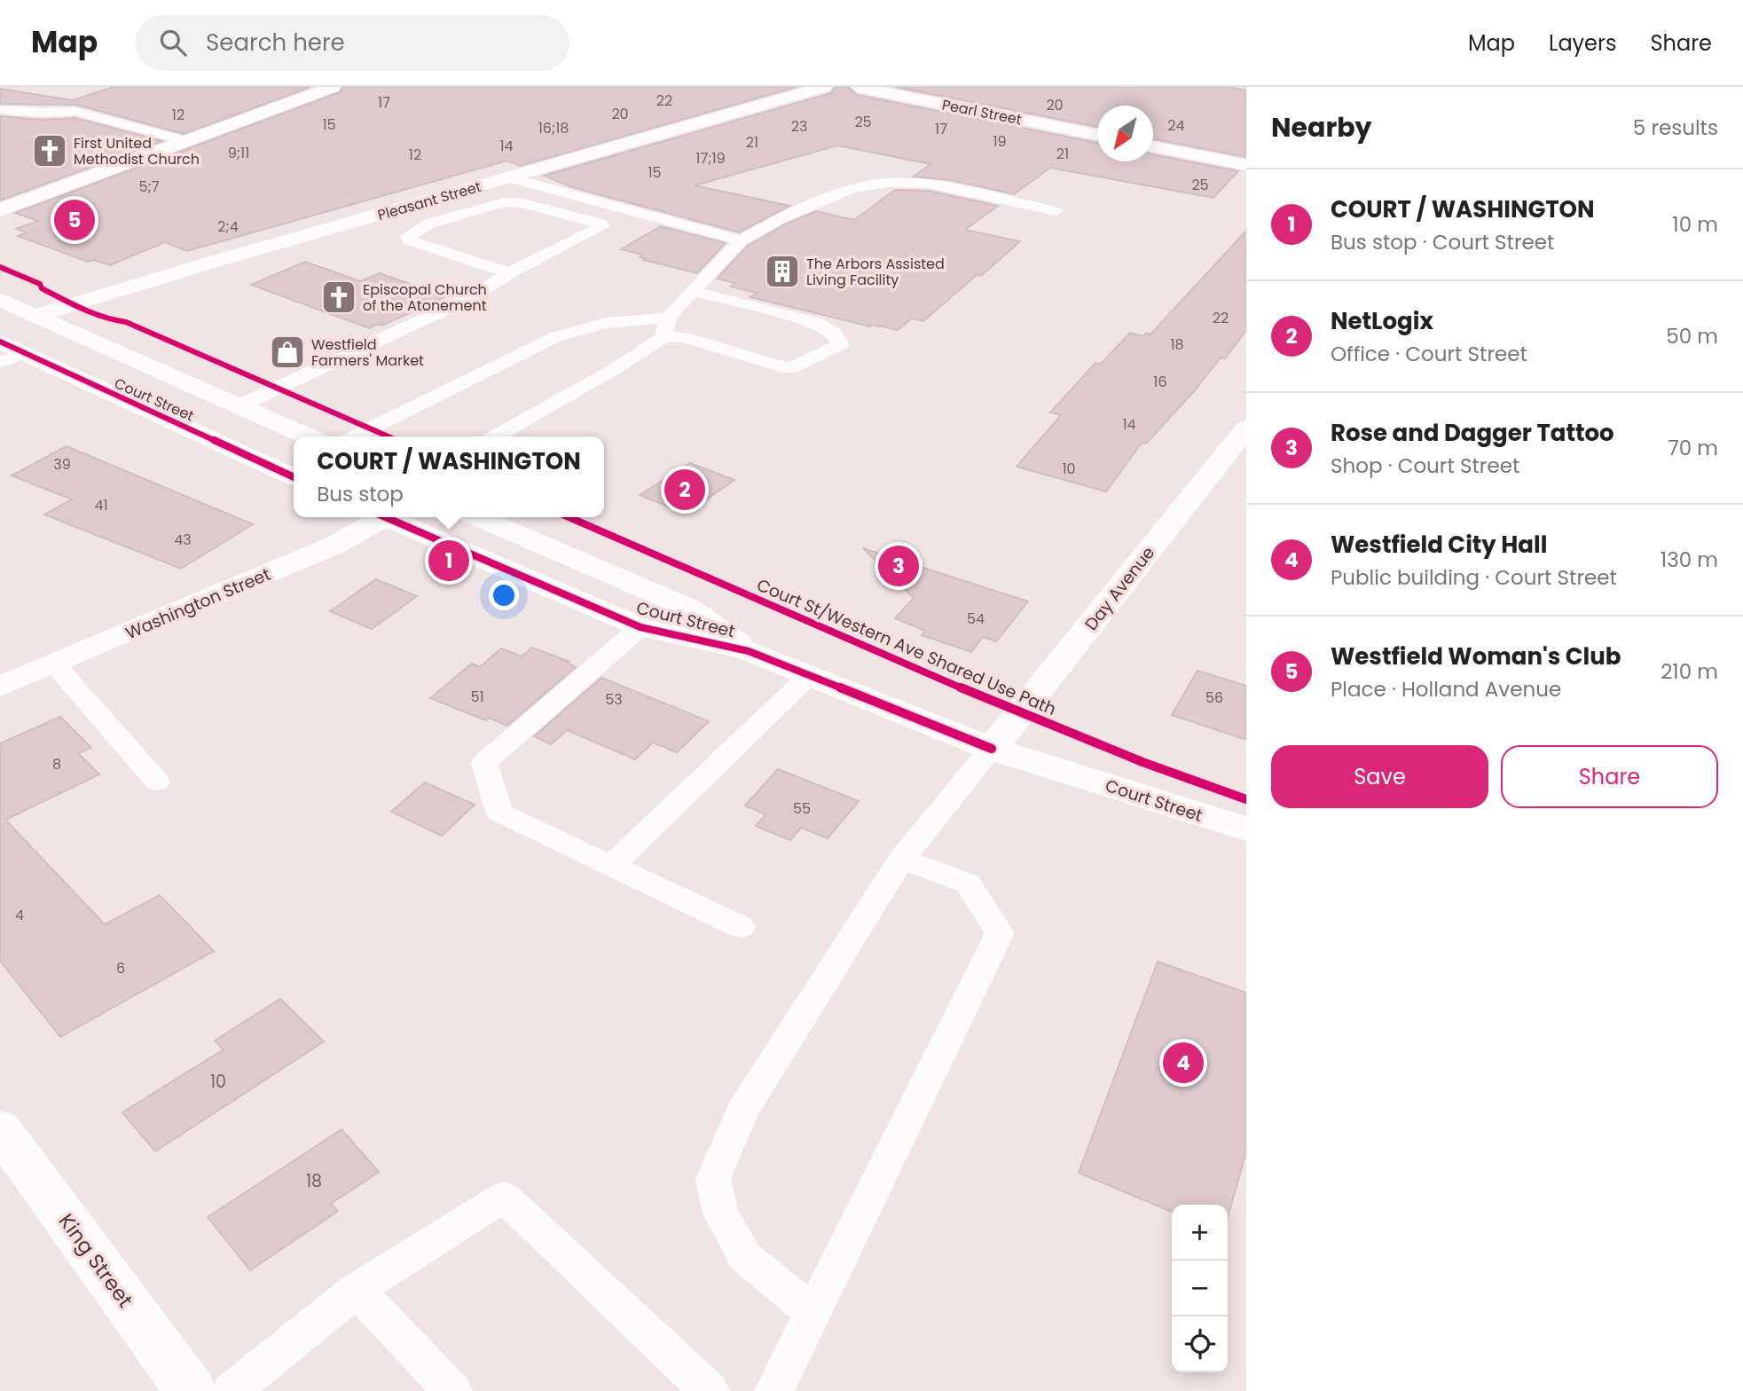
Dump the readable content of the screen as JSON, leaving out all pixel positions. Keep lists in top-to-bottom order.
{
  "streets": {
    "street": [
      "Pearl Street",
      "Pleasant Street",
      "Court Street",
      "Day Avenue",
      "Washington Street",
      "King Street"
    ],
    "cycle path": ["Court St/Western Ave Shared Use Path"]
  },
  "crossings": [
    ["Pleasant Street", "Court Street"],
    ["Court Street", "Day Avenue"]
  ],
  "places": {
    "church": ["First United Methodist Church", "Episcopal Church of the Atonement"],
    "building": ["The Arbors Assisted Living Facility"],
    "shop": ["Westfield Farmers' Market"]
  },
  "house_numbers": [
    "22",
    "17",
    "20",
    "20",
    "12",
    "25",
    "15",
    "24",
    "23",
    "16;18",
    "17",
    "19",
    "21",
    "14",
    "9;11",
    "21",
    "12",
    "17;19",
    "15",
    "25",
    "5;7",
    "2;4",
    "22",
    "18",
    "16",
    "14",
    "39",
    "10",
    "41",
    "43",
    "54",
    "51",
    "56",
    "53",
    "8",
    "55",
    "4",
    "6",
    "10",
    "18"
  ],
  "north": "bottom left",
  "page": {
    "header": "Map",
    "search": "Search here",
    "nav": ["Map", "Layers", "Share"],
    "heading": ["Nearby", "5 results"],
    "list": [
      {
        "mark": "1",
        "name": "COURT / WASHINGTON",
        "note": "Bus stop · Court Street",
        "value": "10 m"
      },
      {
        "mark": "2",
        "name": "NetLogix",
        "note": "Office · Court Street",
        "value": "50 m"
      },
      {
        "mark": "3",
        "name": "Rose and Dagger Tattoo",
        "note": "Shop · Court Street",
        "value": "70 m"
      },
      {
        "mark": "4",
        "name": "Westfield City Hall",
        "note": "Public building · Court Street",
        "value": "130 m"
      },
      {
        "mark": "5",
        "name": "Westfield Woman's Club",
        "note": "Place · Holland Avenue",
        "value": "210 m"
      }
    ],
    "pins": [
      "5",
      "2",
      "1",
      "3",
      "4"
    ],
    "popup": ["COURT / WASHINGTON", "Bus stop"],
    "buttons": ["Save", "Share"],
    "map_buttons": ["+", "−"]
  }
}
